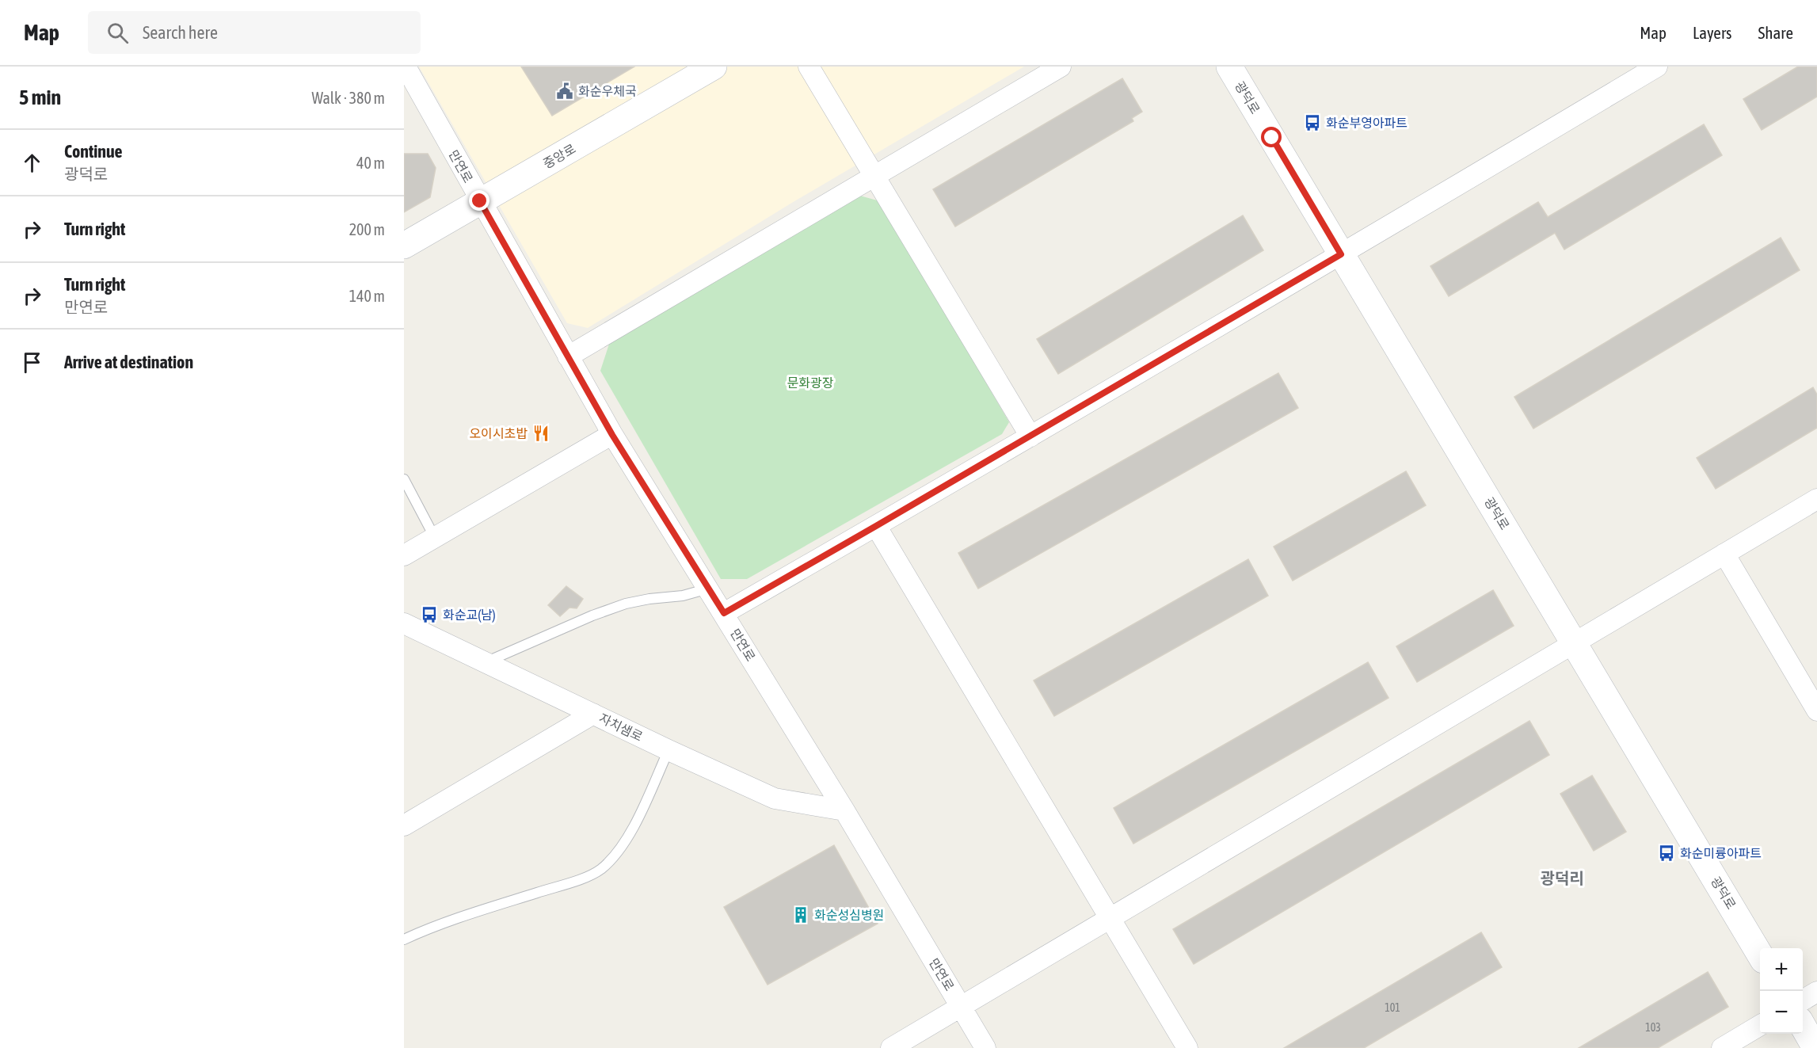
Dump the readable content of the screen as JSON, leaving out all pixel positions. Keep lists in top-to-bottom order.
{
  "streets": {
    "street": [
      "광덕로",
      "중앙로",
      "만연로",
      "자치샘로"
    ]
  },
  "crossings": [
    ["중앙로", "만연로"],
    ["만연로", "자치샘로"]
  ],
  "districts": ["광덕리"],
  "parks": ["문화광장"],
  "places": {
    "public building": ["화순우체국"],
    "bus stop": ["화순부영아파트", "화순교(남)", "화순미륭아파트"],
    "restaurant": ["오이시초밥"],
    "building": ["화순성심병원"]
  },
  "house_numbers": ["101", "103"],
  "page": {
    "header": "Map",
    "search": "Search here",
    "nav": ["Map", "Layers", "Share"],
    "heading": ["5 min", "Walk · 380 m"],
    "list": [
      ["Continue", "광덕로", "40 m"],
      ["Turn right", "200 m"],
      ["Turn right", "만연로", "140 m"],
      "Arrive at destination"
    ],
    "map_buttons": ["+", "−"]
  }
}
